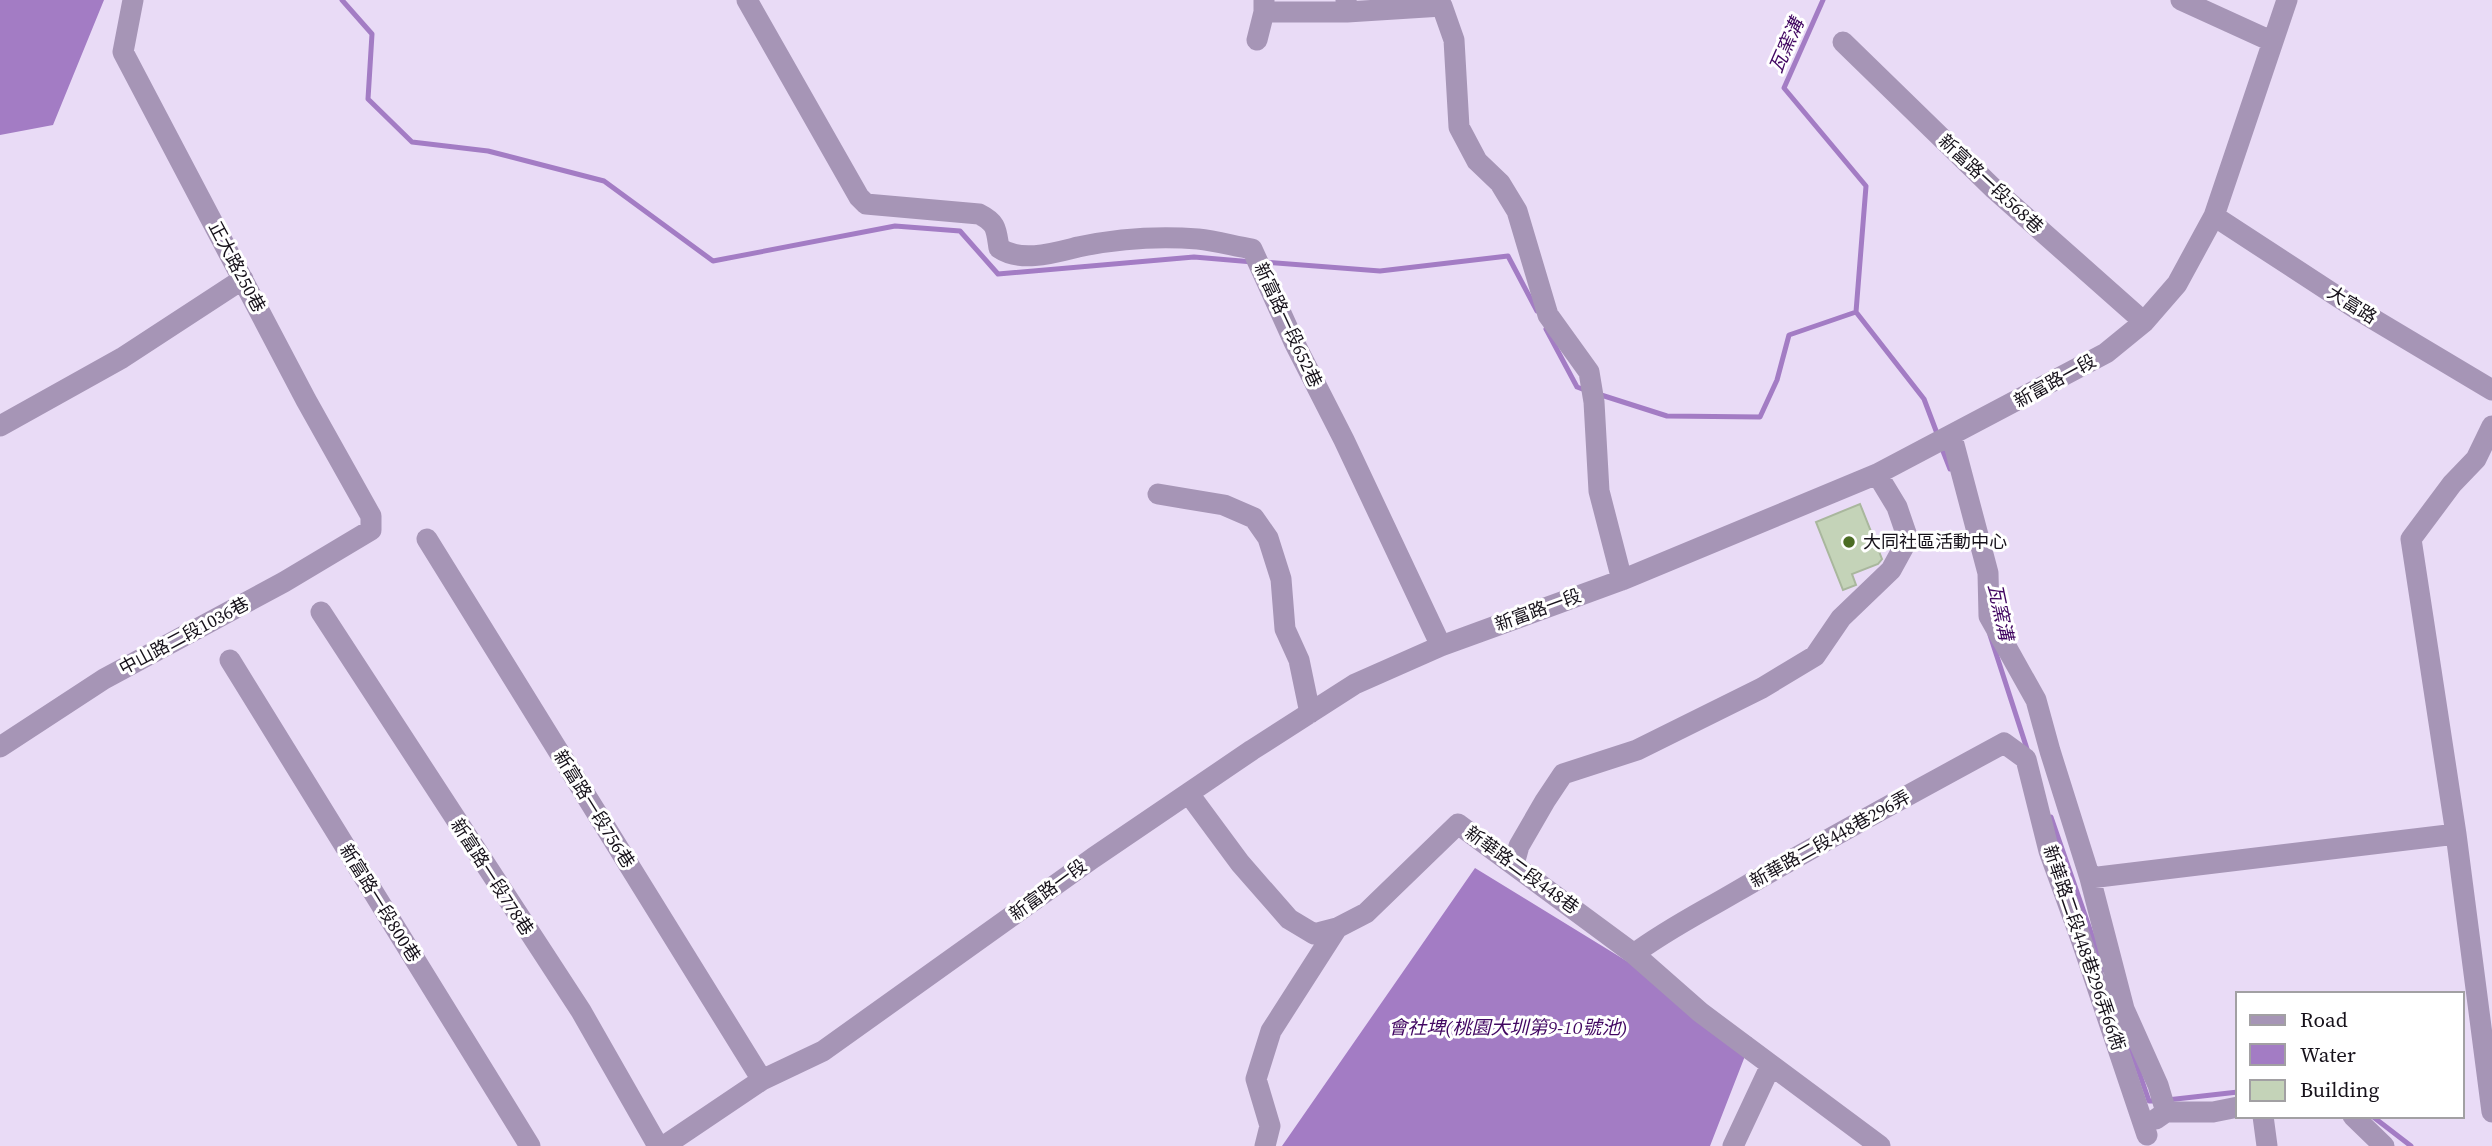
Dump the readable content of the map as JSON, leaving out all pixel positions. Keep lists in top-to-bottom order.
{
  "streets": {
    "street": [
      "新富路一段568巷",
      "正大路250巷",
      "大富路",
      "新富路一段652巷",
      "新富路一段",
      "中山路二段1036巷",
      "新富路一段756巷",
      "新華路二段448巷296弄",
      "新華路二段448巷",
      "新富路一段778巷",
      "新富路一段800巷",
      "新華路二段448巷296弄66衖"
    ]
  },
  "crossings": [
    ["新富路一段568巷", "新富路一段"],
    ["正大路250巷", "中山路二段1036巷"],
    ["大富路", "新富路一段"],
    ["新富路一段652巷", "新富路一段"],
    ["新富路一段", "新富路一段756巷"],
    ["新富路一段", "新華路二段448巷"],
    ["新華路二段448巷296弄", "新華路二段448巷"],
    ["新華路二段448巷296弄", "新華路二段448巷296弄66衖"]
  ],
  "water": ["瓦窯溝", "會社埤(桃園大圳第9-10號池)"],
  "places": ["大同社區活動中心"],
  "legend": ["Road", "Water", "Building"]
}
